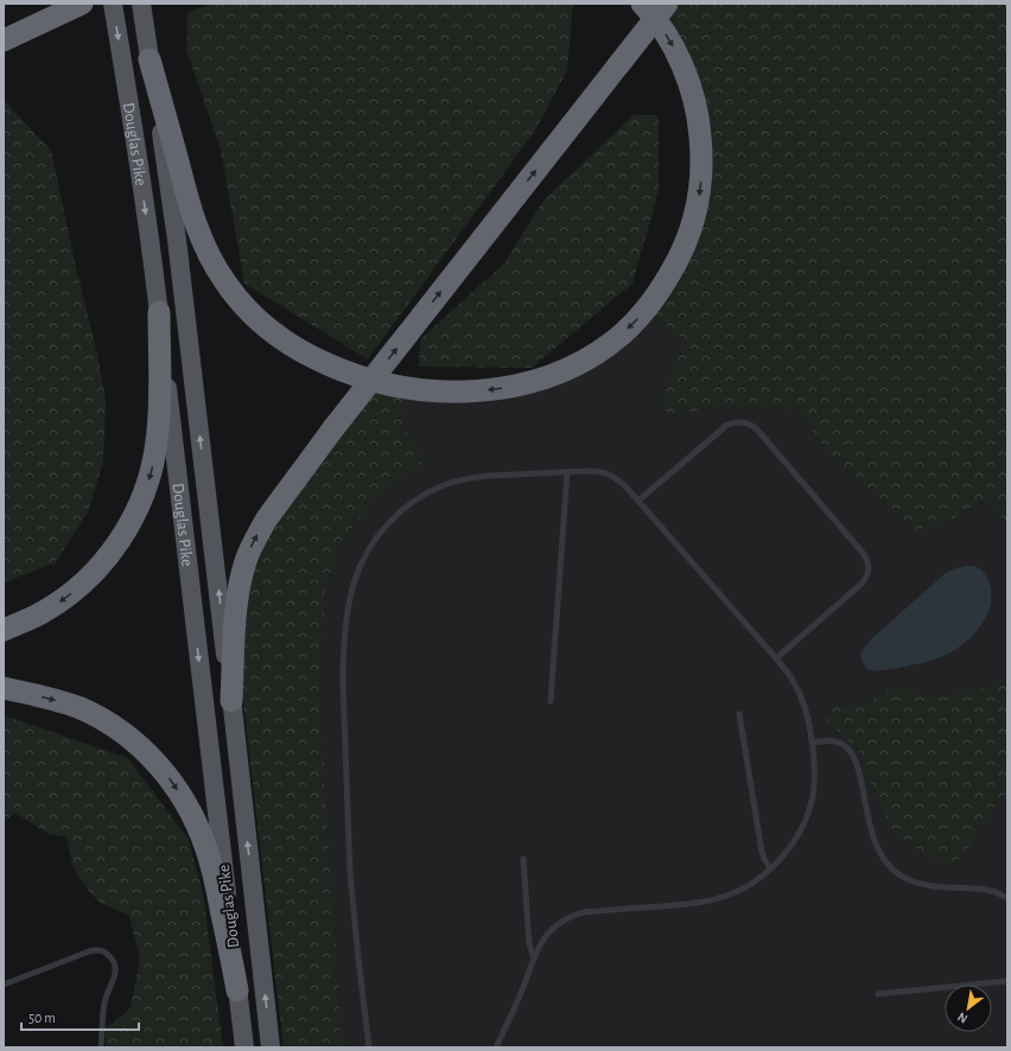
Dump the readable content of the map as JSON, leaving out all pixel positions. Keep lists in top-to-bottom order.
{
  "streets": {
    "main road": ["Douglas Pike"]
  },
  "scale_bar": "50 m",
  "north": "bottom left"
}
